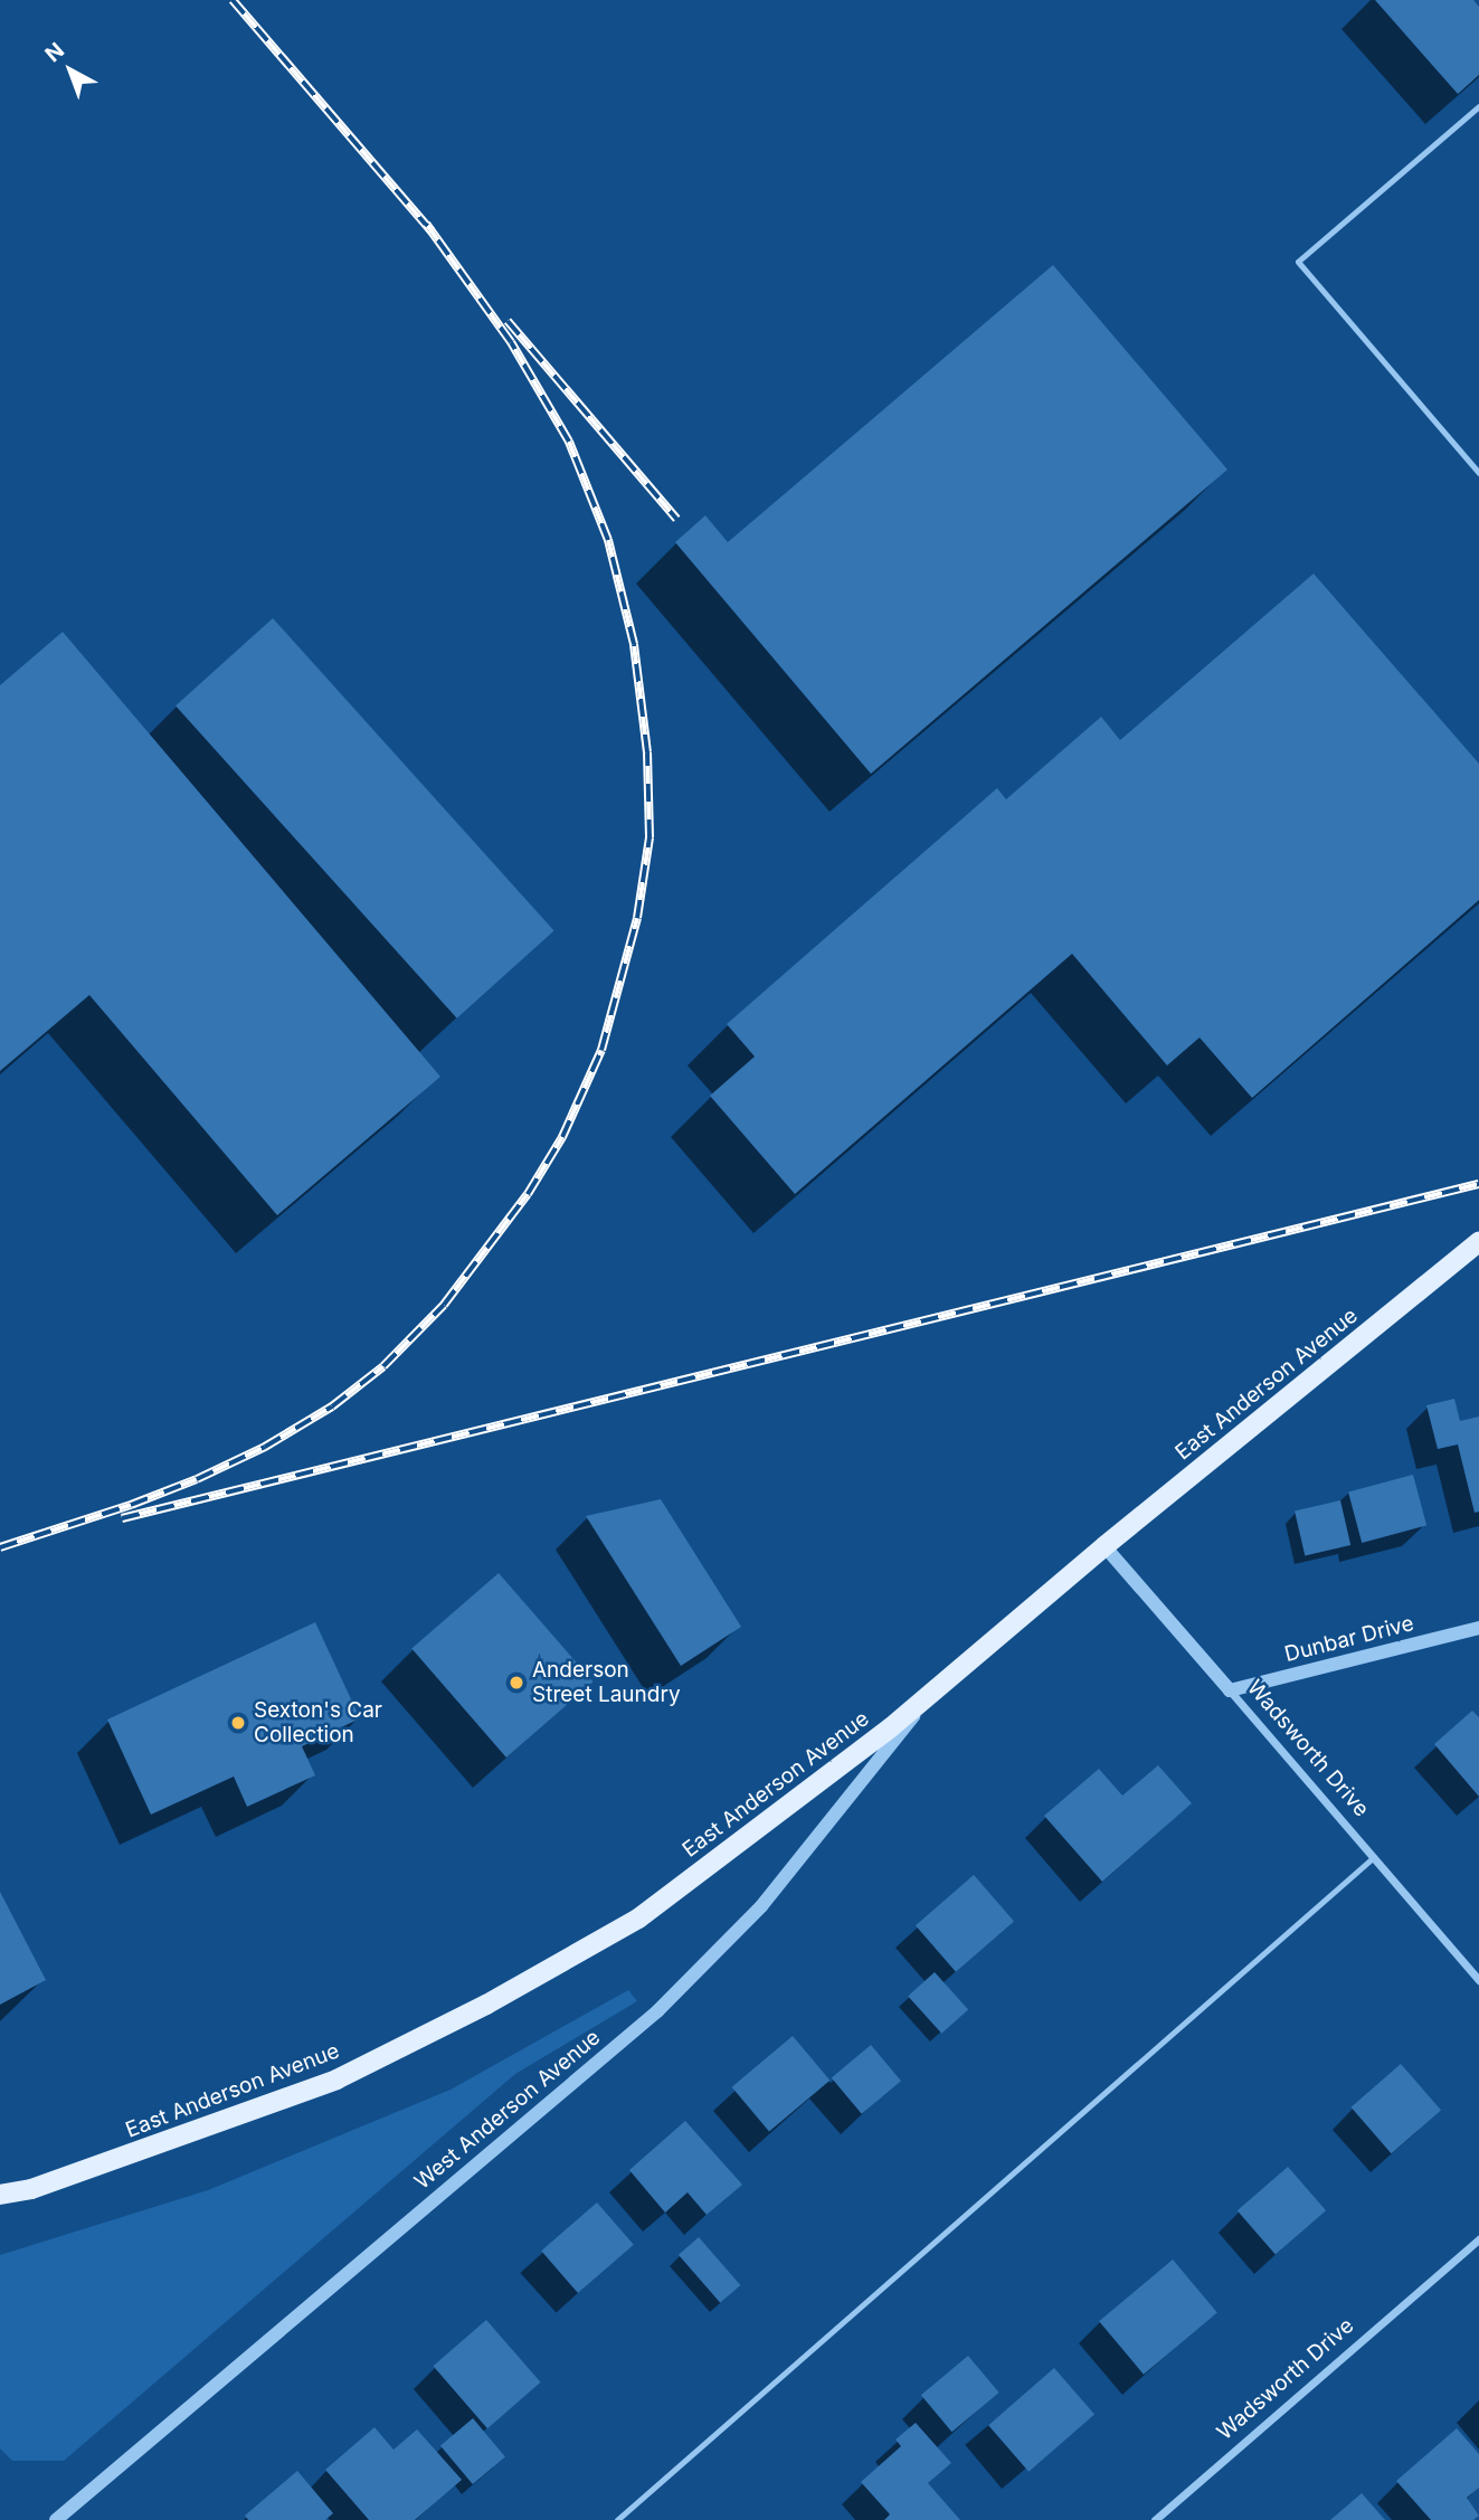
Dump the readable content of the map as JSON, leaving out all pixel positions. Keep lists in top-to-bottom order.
{
  "streets": {
    "main road": ["East Anderson Avenue"],
    "street": ["Dunbar Drive", "Wadsworth Drive", "West Anderson Avenue"]
  },
  "crossings": [
    ["East Anderson Avenue", "Wadsworth Drive"],
    ["East Anderson Avenue", "West Anderson Avenue"],
    ["Dunbar Drive", "Wadsworth Drive"]
  ],
  "places": ["Anderson Street Laundry", "Sexton's Car Collection"],
  "north": "top left"
}
